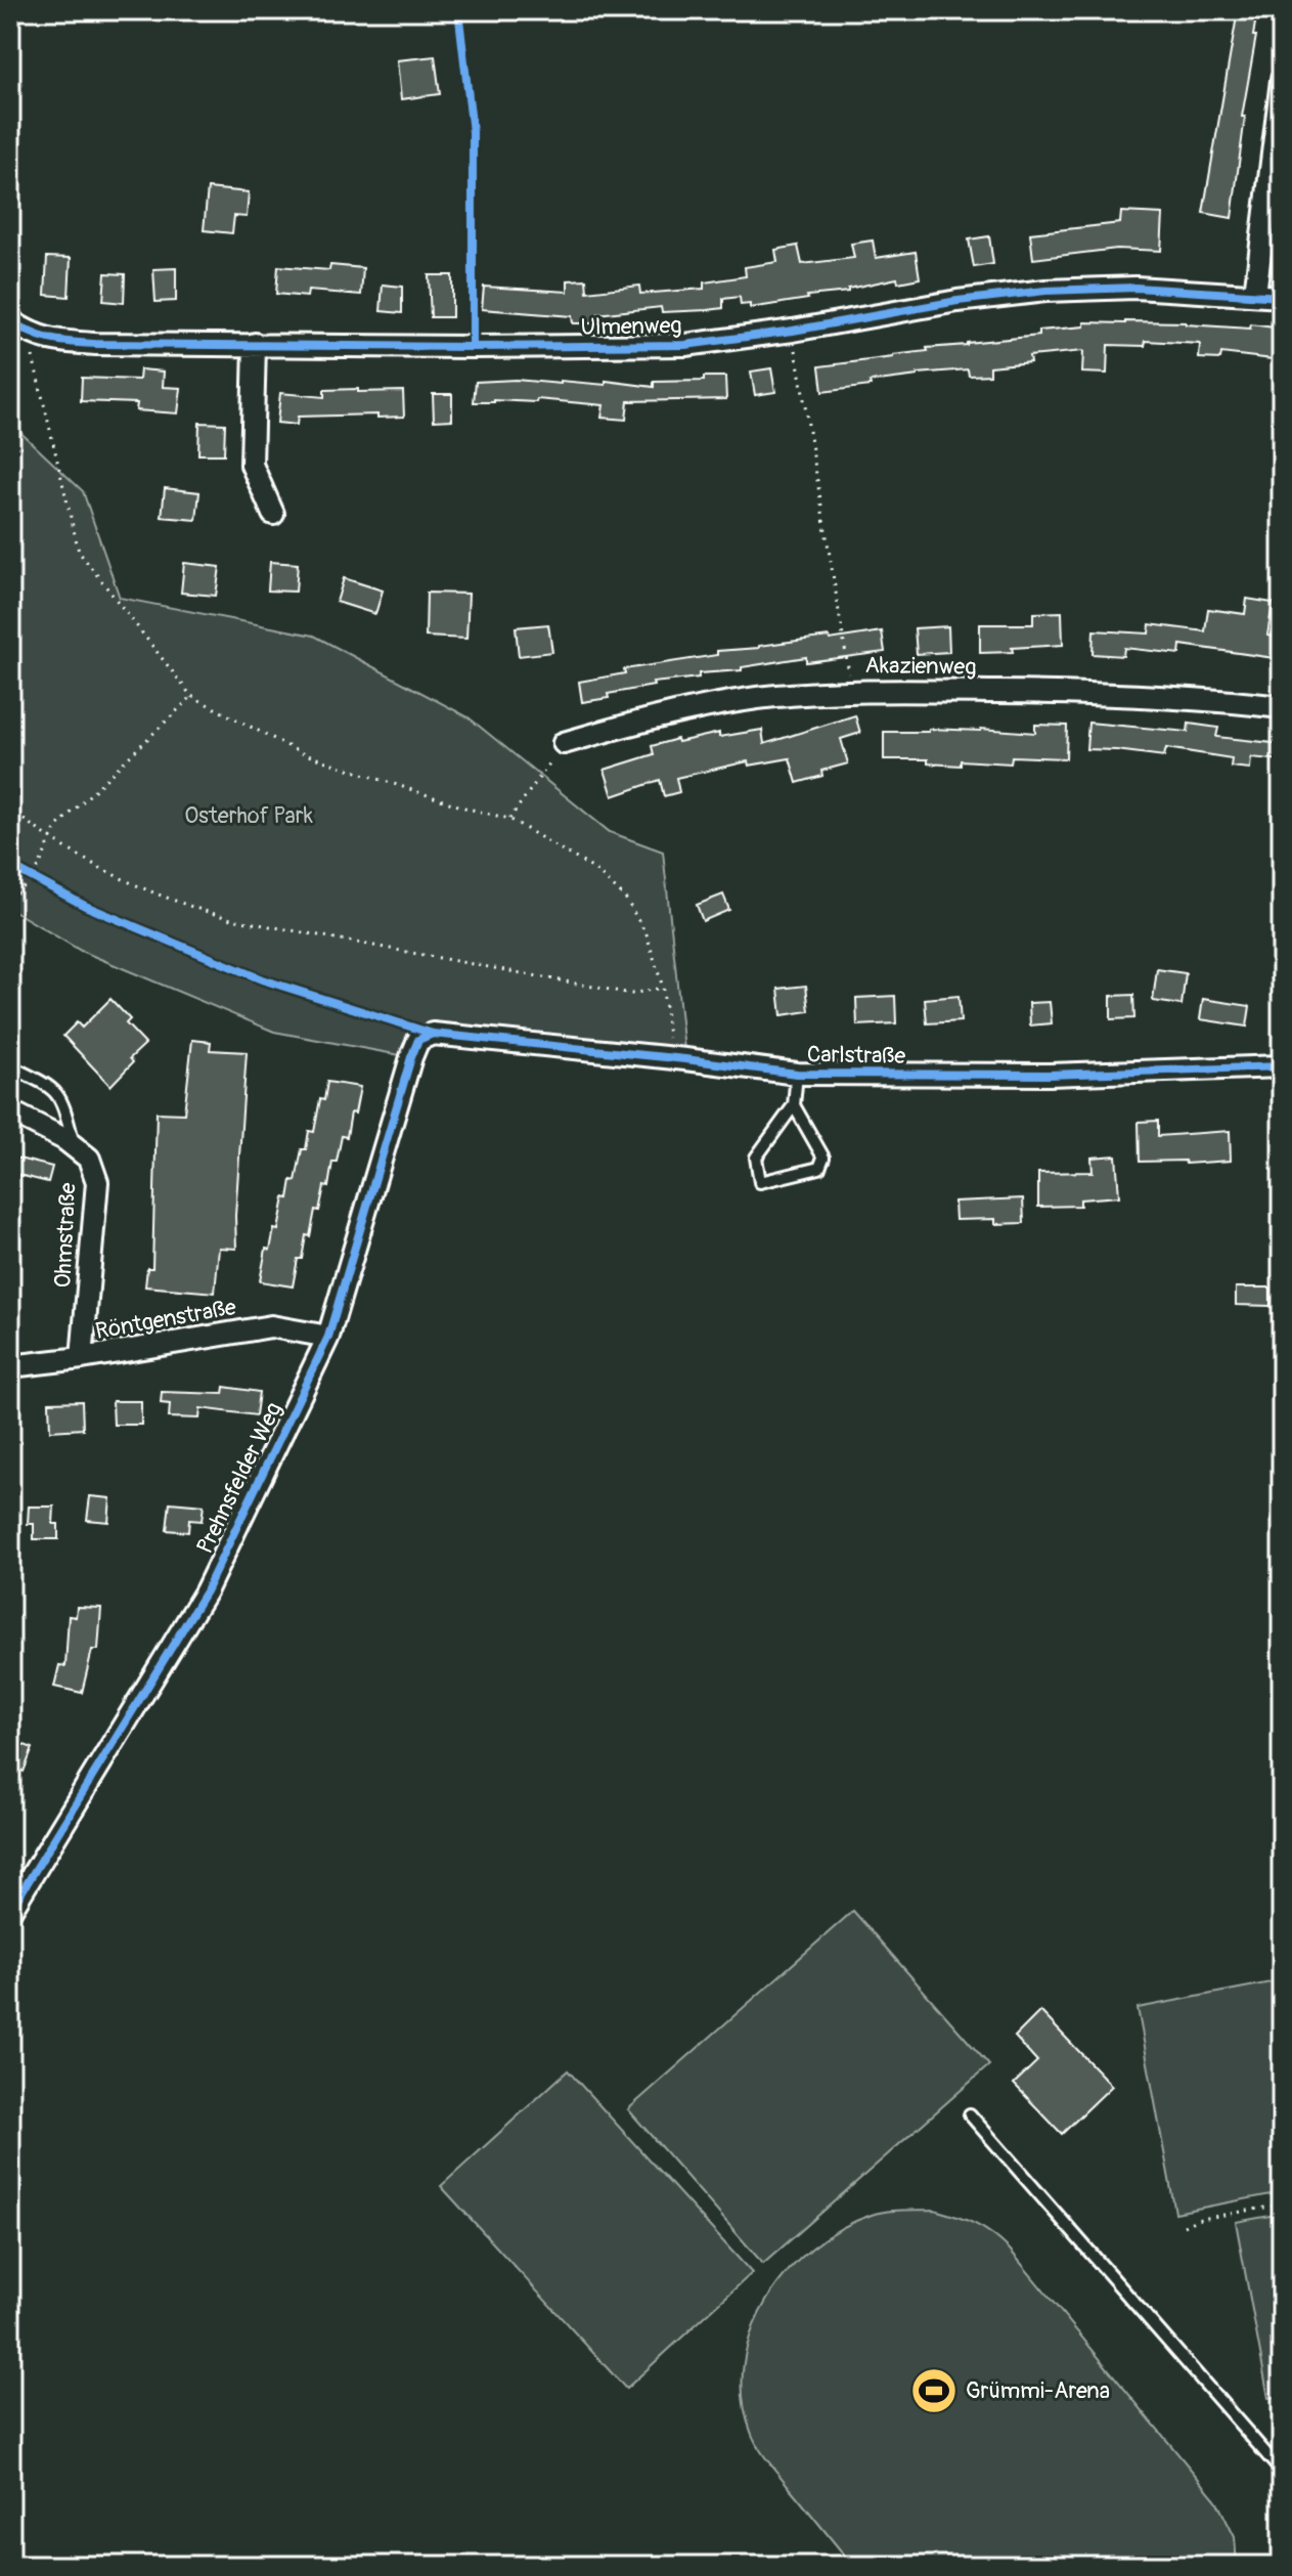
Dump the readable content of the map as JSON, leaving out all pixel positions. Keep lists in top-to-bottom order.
{
  "streets": {
    "street": [
      "Ulmenweg",
      "Akazienweg",
      "Carlstraße",
      "Ohmstraße",
      "Röntgenstraße",
      "Prehnsfelder Weg"
    ]
  },
  "crossings": [
    ["Carlstraße", "Prehnsfelder Weg"],
    ["Ohmstraße", "Röntgenstraße"],
    ["Röntgenstraße", "Prehnsfelder Weg"]
  ],
  "parks": ["Osterhof Park"],
  "places": {
    "sports": ["Grümmi-Arena"]
  }
}
